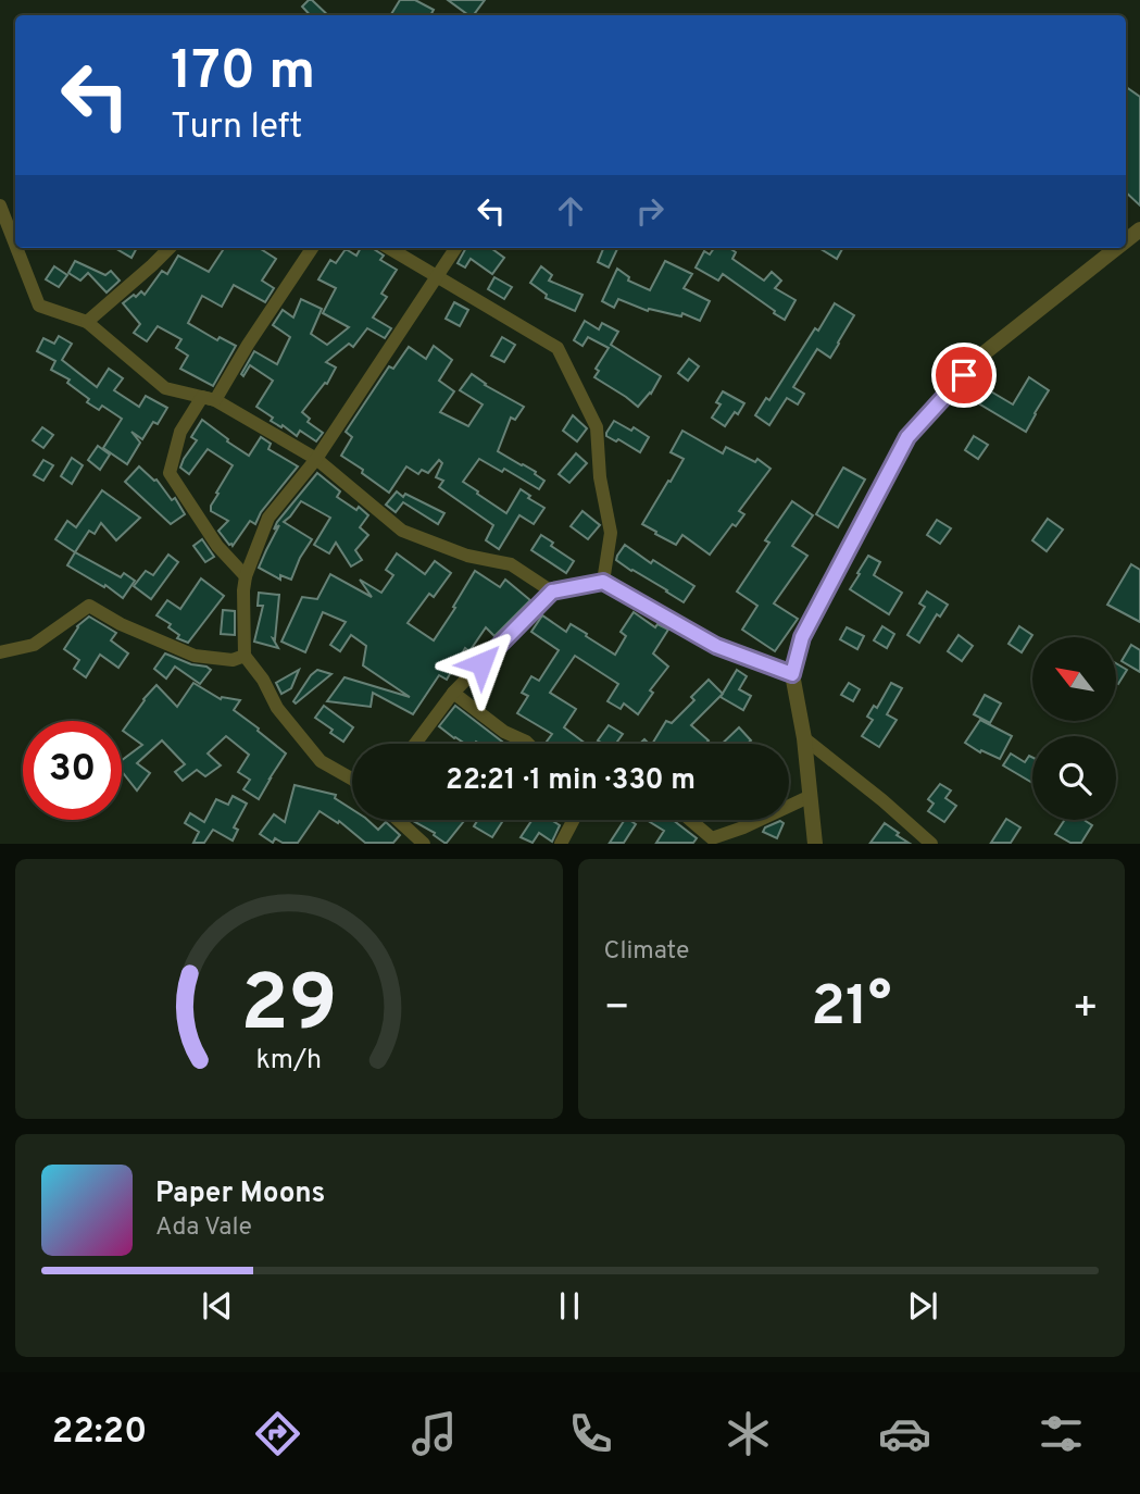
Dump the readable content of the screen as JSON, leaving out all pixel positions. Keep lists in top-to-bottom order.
{
  "north": "top left",
  "page": {
    "turn": ["170 m", "Turn left"],
    "limit": "30",
    "trip": "22:21 · 1 min · 330 m",
    "tile": "Climate",
    "heat": ["−", "21°", "+"],
    "song": ["Paper Moons", "Ada Vale"],
    "tabs": "22:20",
    "gauge": ["29", "km/h"]
  }
}
